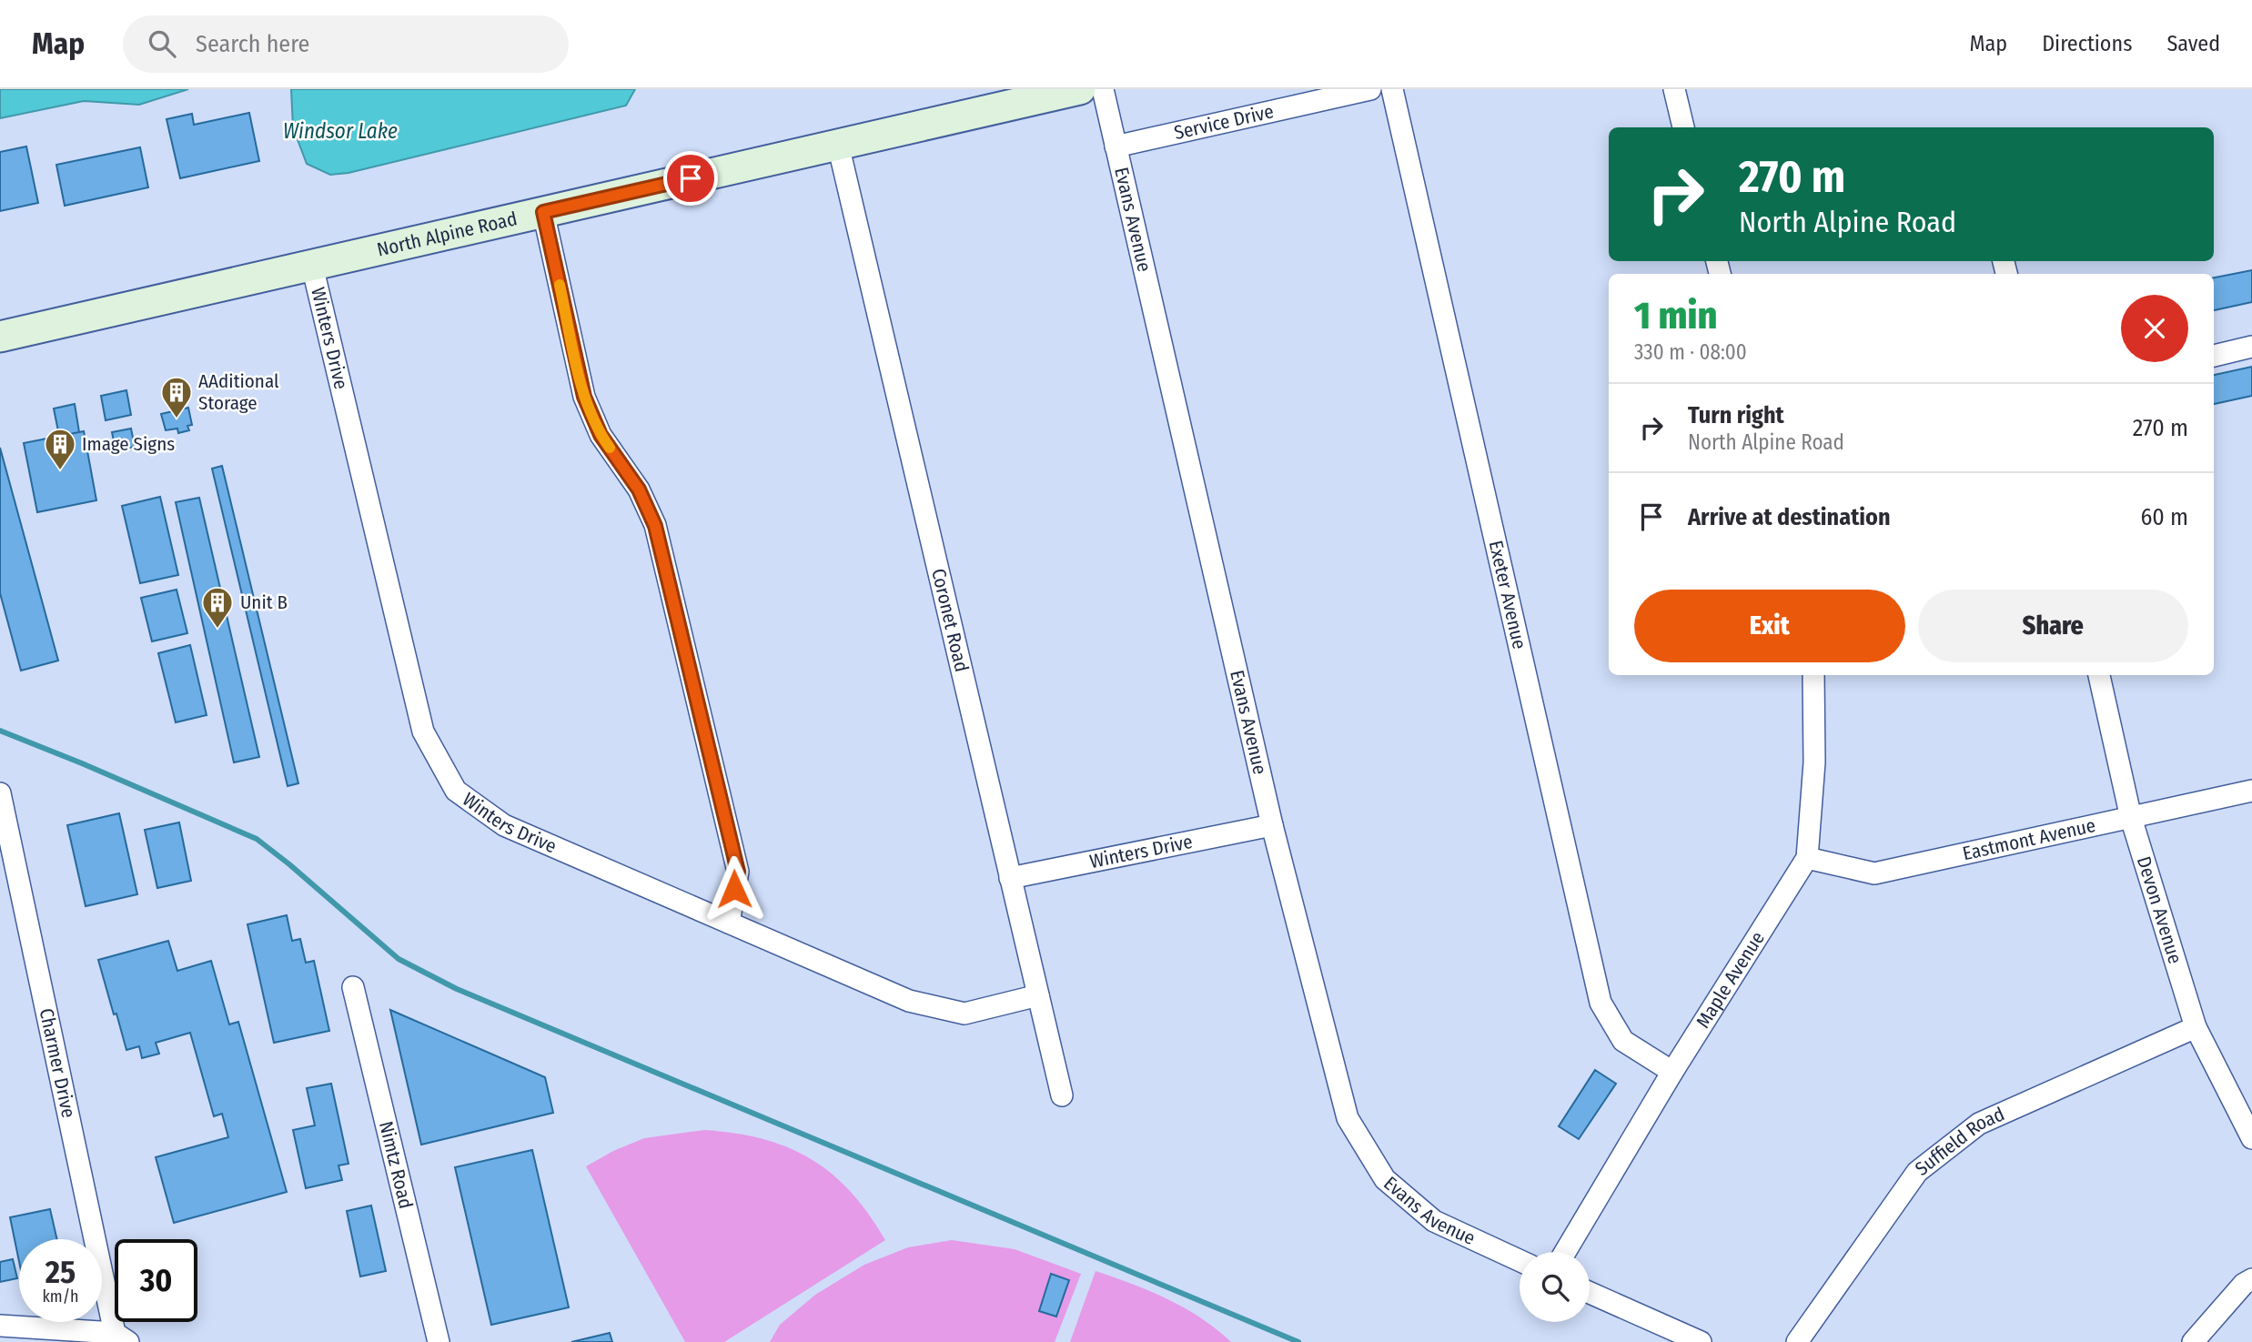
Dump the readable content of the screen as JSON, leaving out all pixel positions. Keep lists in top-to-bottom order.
{
  "streets": {
    "main road": ["North Alpine Road"],
    "street": [
      "Service Drive",
      "Evans Avenue",
      "Winters Drive",
      "Exeter Avenue",
      "Coronet Road",
      "Eastmont Avenue",
      "Devon Avenue",
      "Maple Avenue",
      "Charmer Drive",
      "Suffield Road",
      "Nimtz Road"
    ]
  },
  "crossings": [
    ["Service Drive", "Evans Avenue"],
    ["Evans Avenue", "Winters Drive"],
    ["North Alpine Road", "Winters Drive"],
    ["North Alpine Road", "Coronet Road"],
    ["Winters Drive", "Coronet Road"],
    ["Exeter Avenue", "Maple Avenue"],
    ["Eastmont Avenue", "Devon Avenue"],
    ["Eastmont Avenue", "Maple Avenue"],
    ["Devon Avenue", "Suffield Road"]
  ],
  "water": ["Windsor Lake"],
  "places": {
    "building": ["AAditional Storage", "Image Signs", "Unit B"]
  },
  "page": {
    "header": "Map",
    "search": "Search here",
    "nav": ["Map", "Directions", "Saved"],
    "turn": ["270 m", "North Alpine Road"],
    "heading": ["1 min", "330 m · 08:00"],
    "list": [
      {
        "name": "Turn right",
        "note": "North Alpine Road",
        "value": "270 m"
      },
      {
        "name": "Arrive at destination",
        "value": "60 m"
      }
    ],
    "buttons": ["Exit", "Share"],
    "speed": "25 km/h",
    "limit": "30"
  }
}
